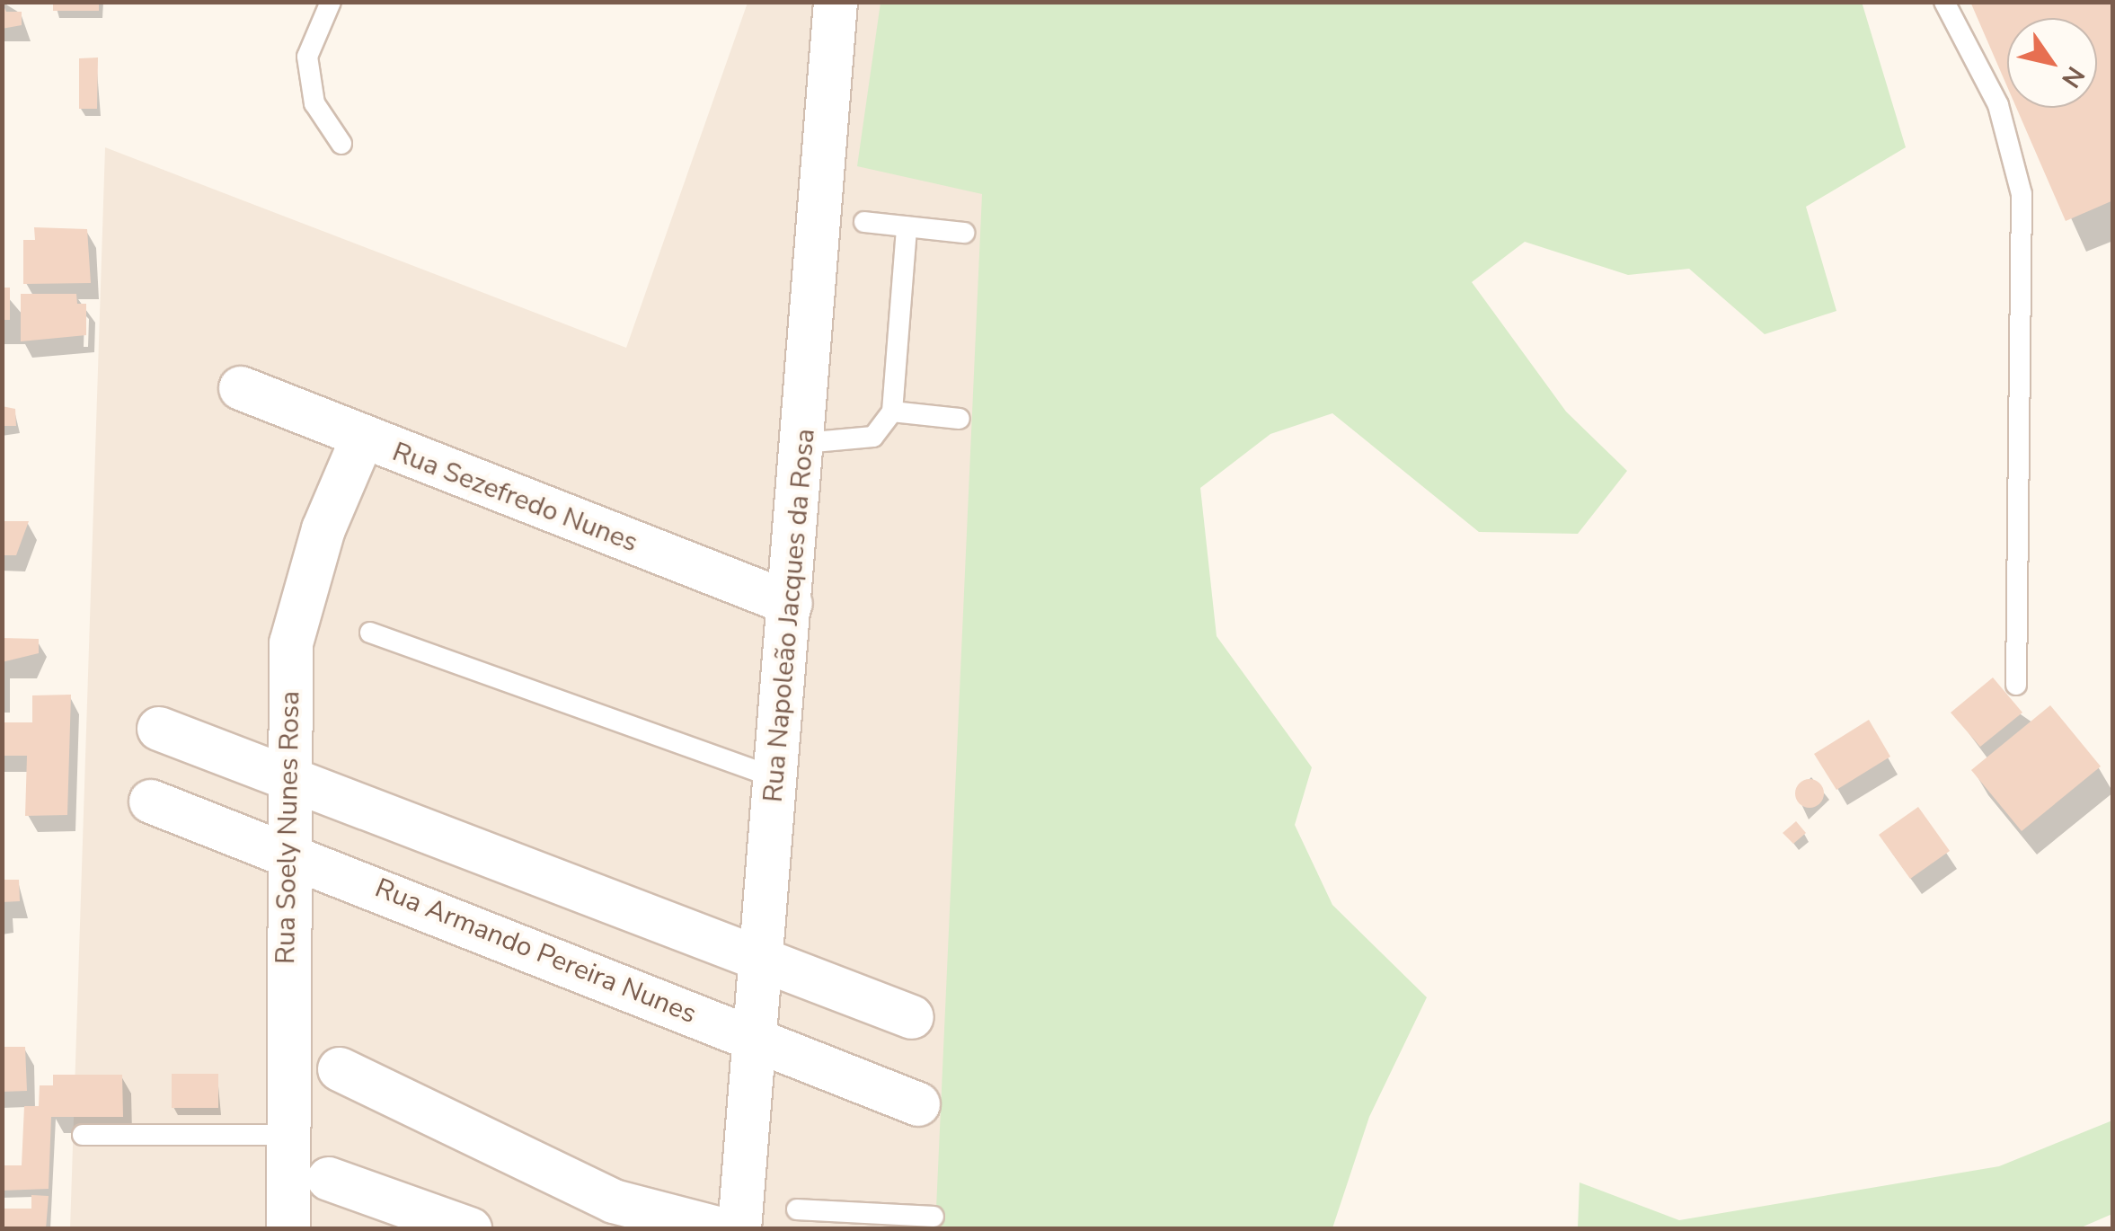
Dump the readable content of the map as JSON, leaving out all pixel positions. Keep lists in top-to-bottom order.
{
  "streets": {
    "street": [
      "Rua Sezefredo Nunes",
      "Rua Napoleão Jacques da Rosa",
      "Rua Soely Nunes Rosa",
      "Rua Armando Pereira Nunes"
    ]
  },
  "crossings": [
    ["Rua Sezefredo Nunes", "Rua Napoleão Jacques da Rosa"],
    ["Rua Sezefredo Nunes", "Rua Soely Nunes Rosa"],
    ["Rua Napoleão Jacques da Rosa", "Rua Armando Pereira Nunes"],
    ["Rua Soely Nunes Rosa", "Rua Armando Pereira Nunes"]
  ],
  "north": "bottom right"
}
